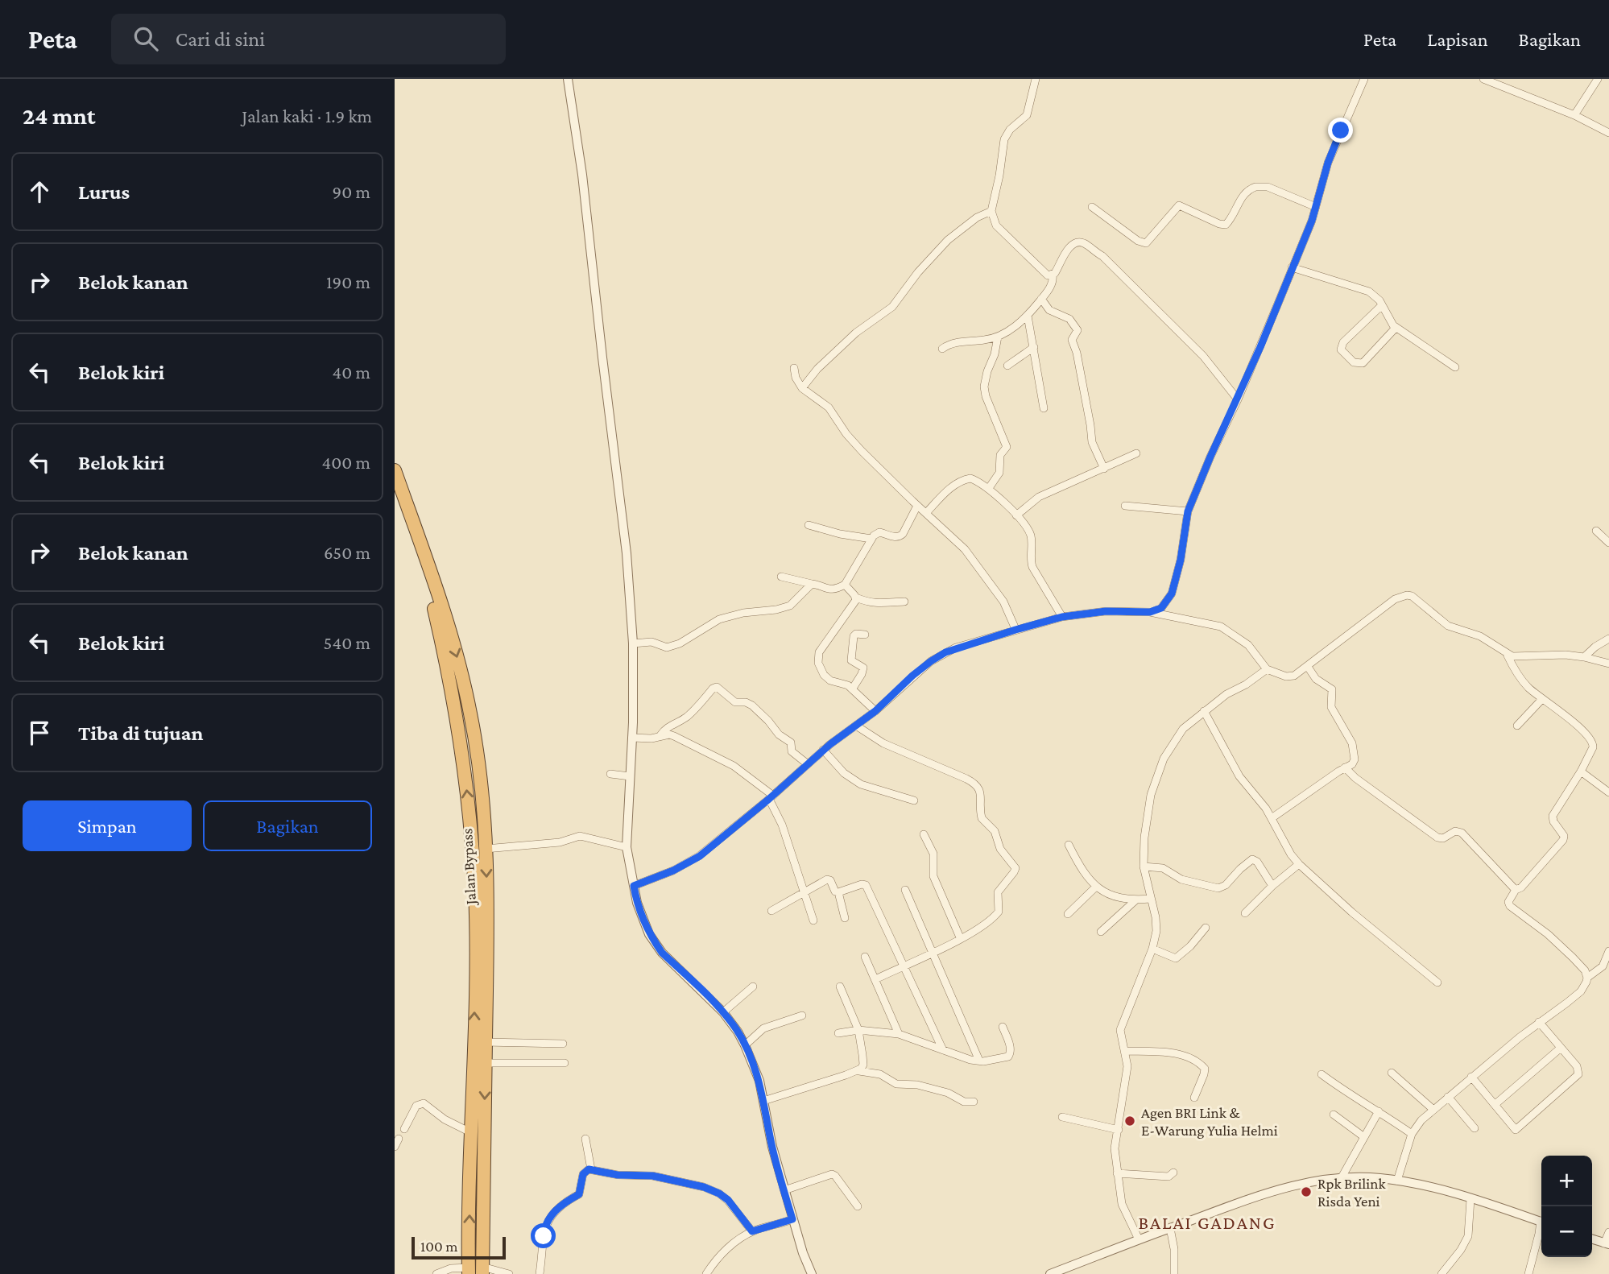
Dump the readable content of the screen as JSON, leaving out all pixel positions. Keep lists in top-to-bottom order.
{
  "streets": {
    "highway": ["Jalan Bypass"]
  },
  "districts": ["BALAI GADANG"],
  "places": ["Agen BRI Link & E-Warung Yulia Helmi", "Rpk Brilink Risda Yeni"],
  "scale_bar": "100 m",
  "page": {
    "header": "Peta",
    "search": "Cari di sini",
    "nav": ["Peta", "Lapisan", "Bagikan"],
    "heading": ["24 mnt", "Jalan kaki · 1.9 km"],
    "list": [
      ["Lurus", "90 m"],
      ["Belok kanan", "190 m"],
      ["Belok kiri", "40 m"],
      ["Belok kiri", "400 m"],
      ["Belok kanan", "650 m"],
      ["Belok kiri", "540 m"],
      "Tiba di tujuan"
    ],
    "buttons": ["Simpan", "Bagikan"],
    "map_buttons": ["+", "−"],
    "scale": "100 m"
  }
}
